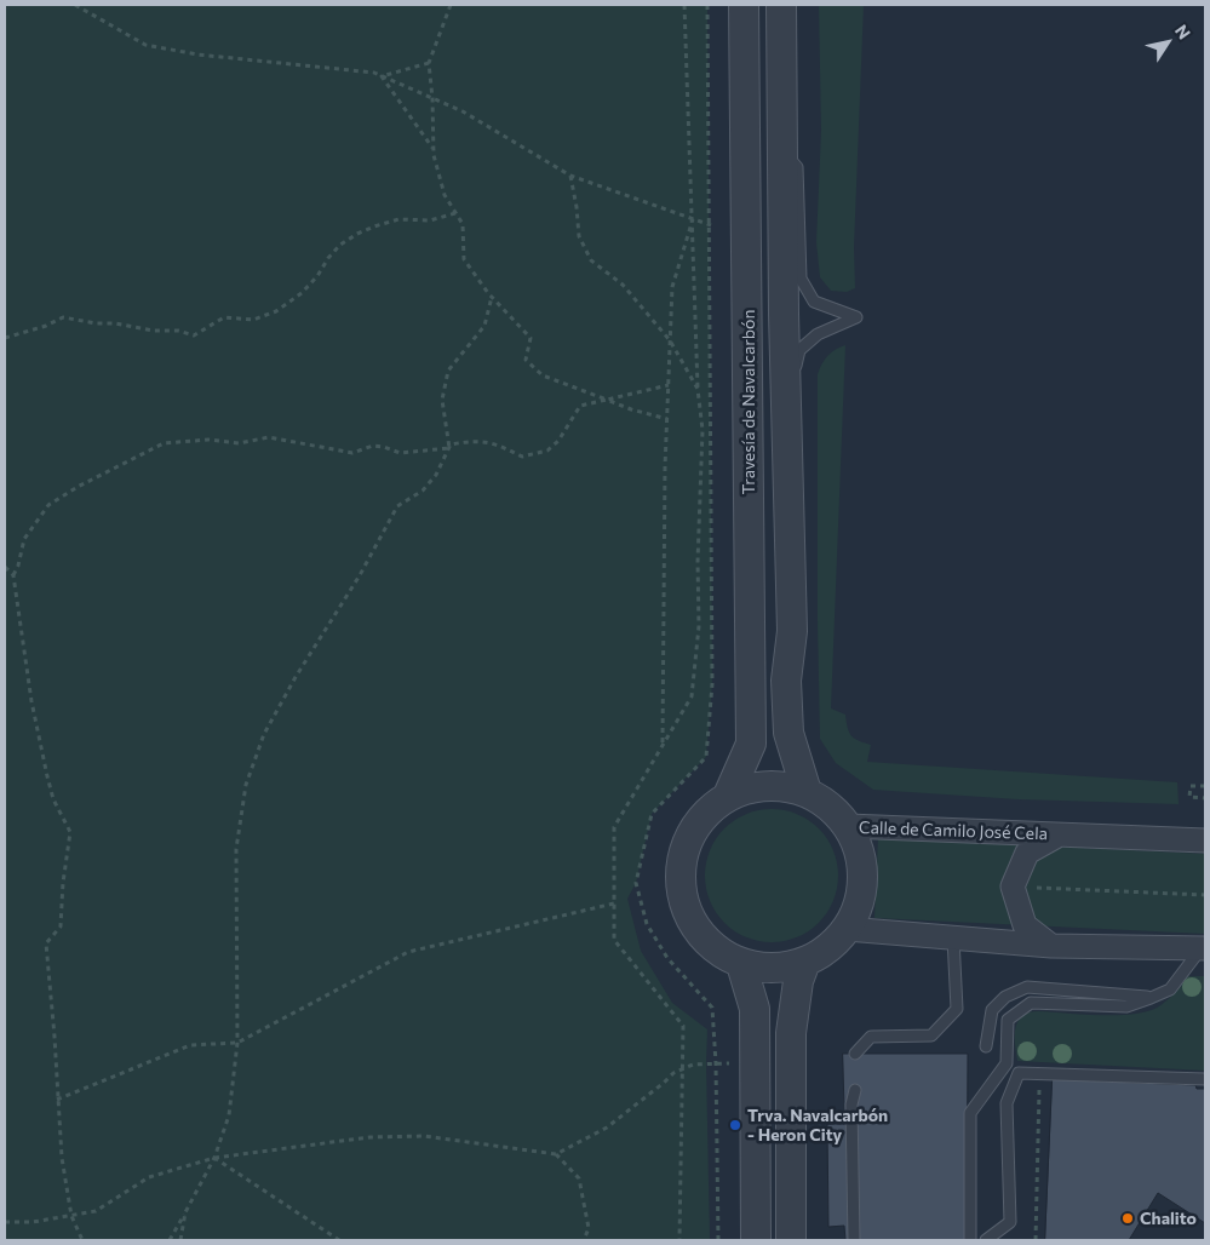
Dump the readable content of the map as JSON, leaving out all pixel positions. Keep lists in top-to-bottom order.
{
  "streets": {
    "street": ["Travesía de Navalcarbón", "Calle de Camilo José Cela"]
  },
  "crossings": [
    ["Travesía de Navalcarbón", "Calle de Camilo José Cela"]
  ],
  "places": ["Trva. Navalcarbón - Heron City", "Chalito"],
  "north": "top right"
}
